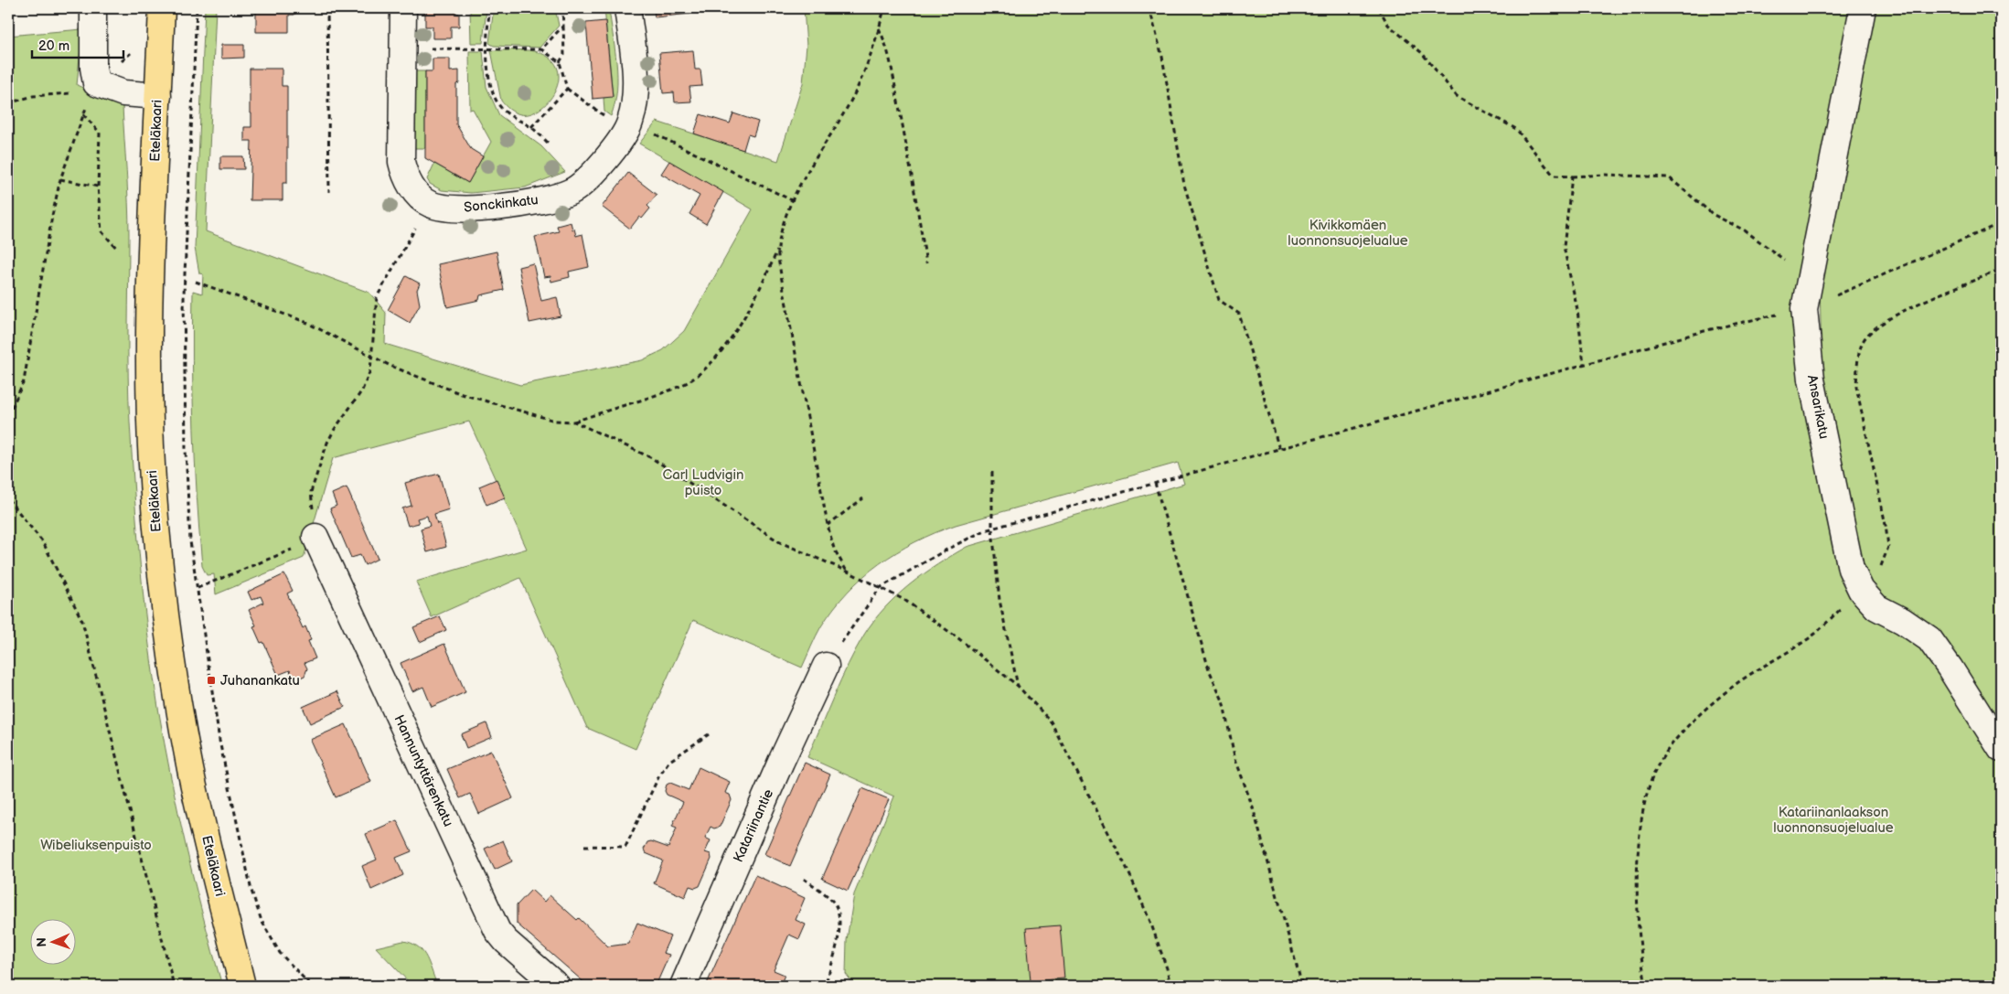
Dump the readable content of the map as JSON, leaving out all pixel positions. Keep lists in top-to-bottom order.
{
  "streets": {
    "main road": ["Eteläkaari"],
    "street": [
      "Sonckinkatu",
      "Ansarikatu",
      "Hannuntyttärenkatu",
      "Katariinantie"
    ]
  },
  "parks": [
    "Kivikkomäen luonnonsuojelualue",
    "Carl Ludvigin puisto",
    "Katariinanlaakson luonnonsuojelualue",
    "Wibeliuksenpuisto"
  ],
  "places": {
    "transit": ["Juhanankatu"]
  },
  "scale_bar": "20 m",
  "north": "left"
}
